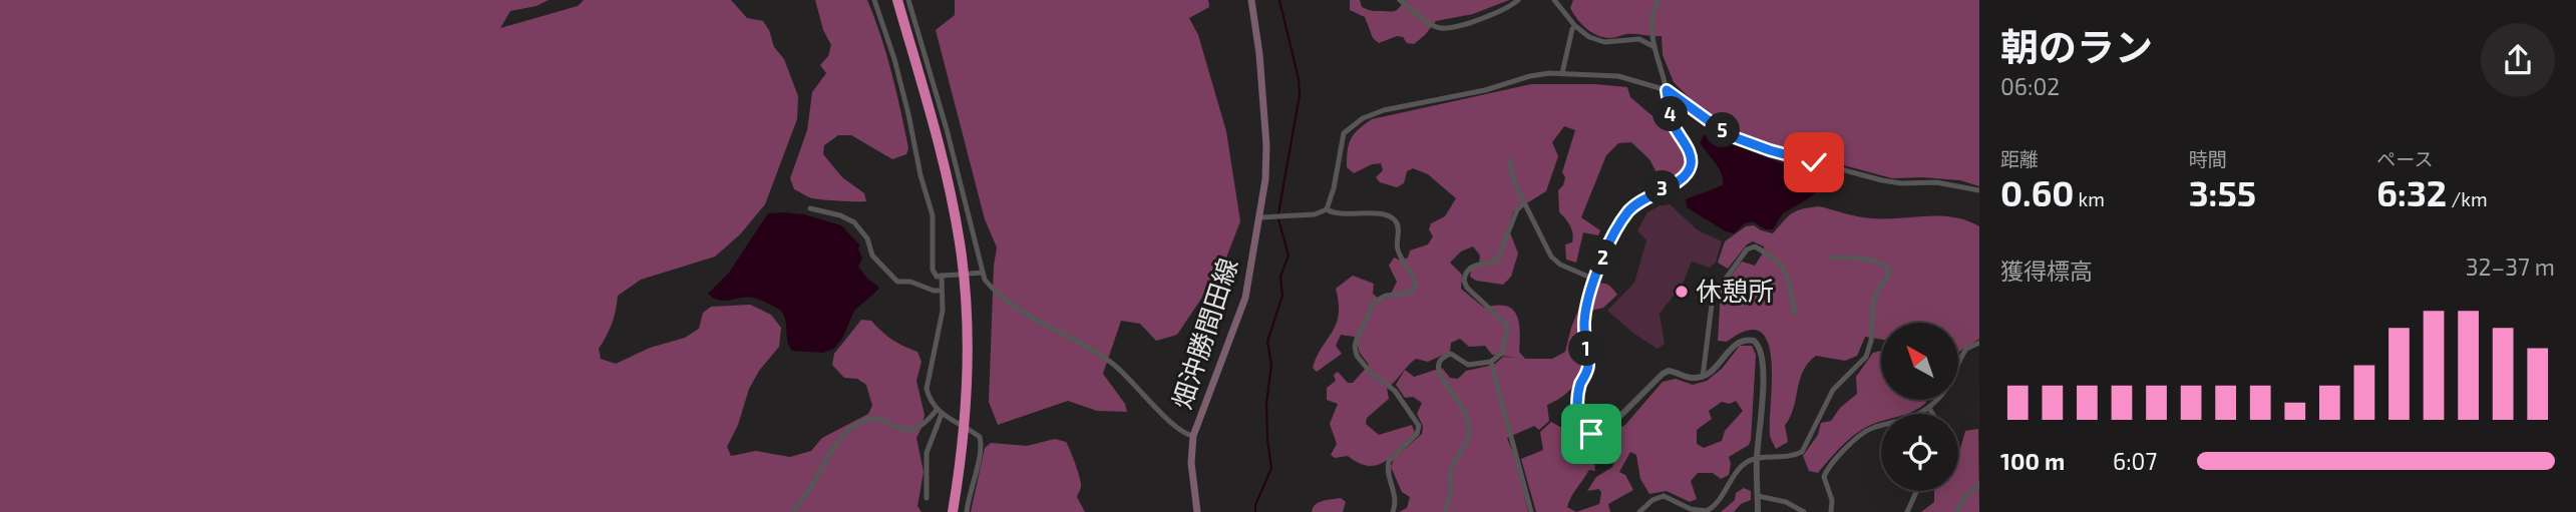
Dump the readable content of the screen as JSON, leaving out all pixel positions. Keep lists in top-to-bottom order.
{
  "streets": {
    "main road": ["畑沖勝間田線"]
  },
  "places": ["休憩所"],
  "north": "top left",
  "page": {
    "heading": ["朝のラン", "06:02"],
    "pins": [
      "4",
      "5",
      "3",
      "2",
      "1"
    ],
    "stats": [
      ["距離", "0.60 km"],
      ["時間", "3:55"],
      ["ペース", "6:32 /km"]
    ],
    "chart": ["獲得標高", "32–37 m"],
    "list": [
      {
        "name": "100 m",
        "note": "6:07"
      }
    ]
  }
}
